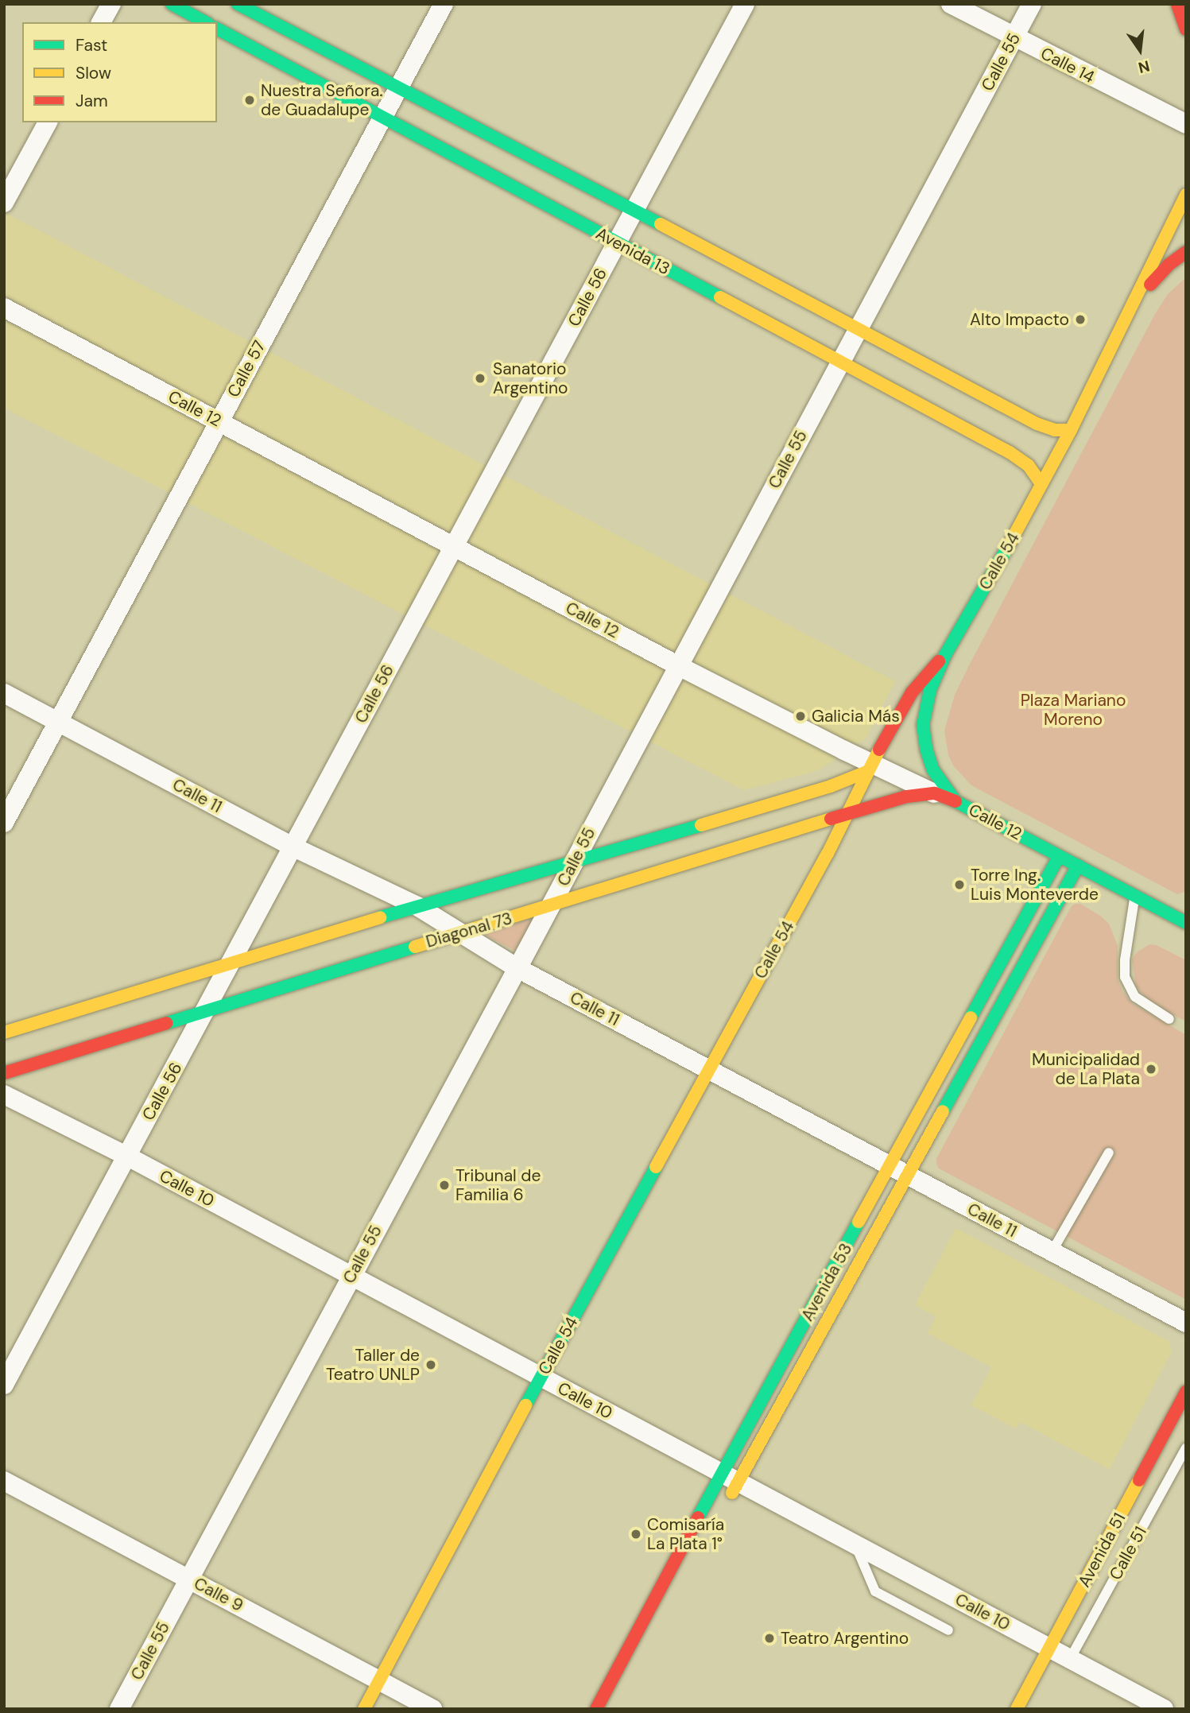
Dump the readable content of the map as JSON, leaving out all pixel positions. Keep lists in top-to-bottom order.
{
  "streets": {
    "main road": [
      "Avenida 13",
      "Calle 12",
      "Calle 54",
      "Diagonal 73",
      "Avenida 53",
      "Avenida 51"
    ],
    "street": [
      "Calle 55",
      "Calle 14",
      "Calle 56",
      "Calle 57",
      "Calle 11",
      "Calle 10",
      "Calle 9"
    ],
    "lane": ["Calle 51"]
  },
  "crossings": [
    ["Calle 55", "Calle 14"],
    ["Calle 55", "Avenida 13"],
    ["Calle 55", "Calle 12"],
    ["Calle 55", "Calle 11"],
    ["Calle 55", "Diagonal 73"],
    ["Calle 55", "Calle 10"],
    ["Calle 55", "Calle 9"],
    ["Avenida 13", "Calle 56"],
    ["Avenida 13", "Calle 57"],
    ["Avenida 13", "Calle 54"],
    ["Calle 56", "Calle 12"],
    ["Calle 56", "Calle 11"],
    ["Calle 56", "Diagonal 73"],
    ["Calle 56", "Calle 10"],
    ["Calle 57", "Calle 12"],
    ["Calle 57", "Calle 11"],
    ["Calle 12", "Calle 54"],
    ["Calle 12", "Diagonal 73"],
    ["Calle 12", "Avenida 53"],
    ["Calle 54", "Calle 11"],
    ["Calle 54", "Diagonal 73"],
    ["Calle 54", "Calle 10"],
    ["Calle 54", "Calle 9"],
    ["Calle 11", "Diagonal 73"],
    ["Calle 11", "Avenida 53"],
    ["Calle 10", "Avenida 53"],
    ["Calle 10", "Avenida 51"],
    ["Calle 10", "Calle 51"]
  ],
  "parks": ["Plaza Mariano Moreno"],
  "places": [
    "Nuestra Señora. de Guadalupe",
    "Alto Impacto",
    "Sanatorio Argentino",
    "Galicia Más",
    "Torre Ing. Luis Monteverde",
    "Municipalidad de La Plata",
    "Tribunal de Familia 6",
    "Taller de Teatro UNLP",
    "Comisaría La Plata 1°",
    "Teatro Argentino"
  ],
  "legend": ["Fast", "Slow", "Jam"],
  "north": "bottom"
}
